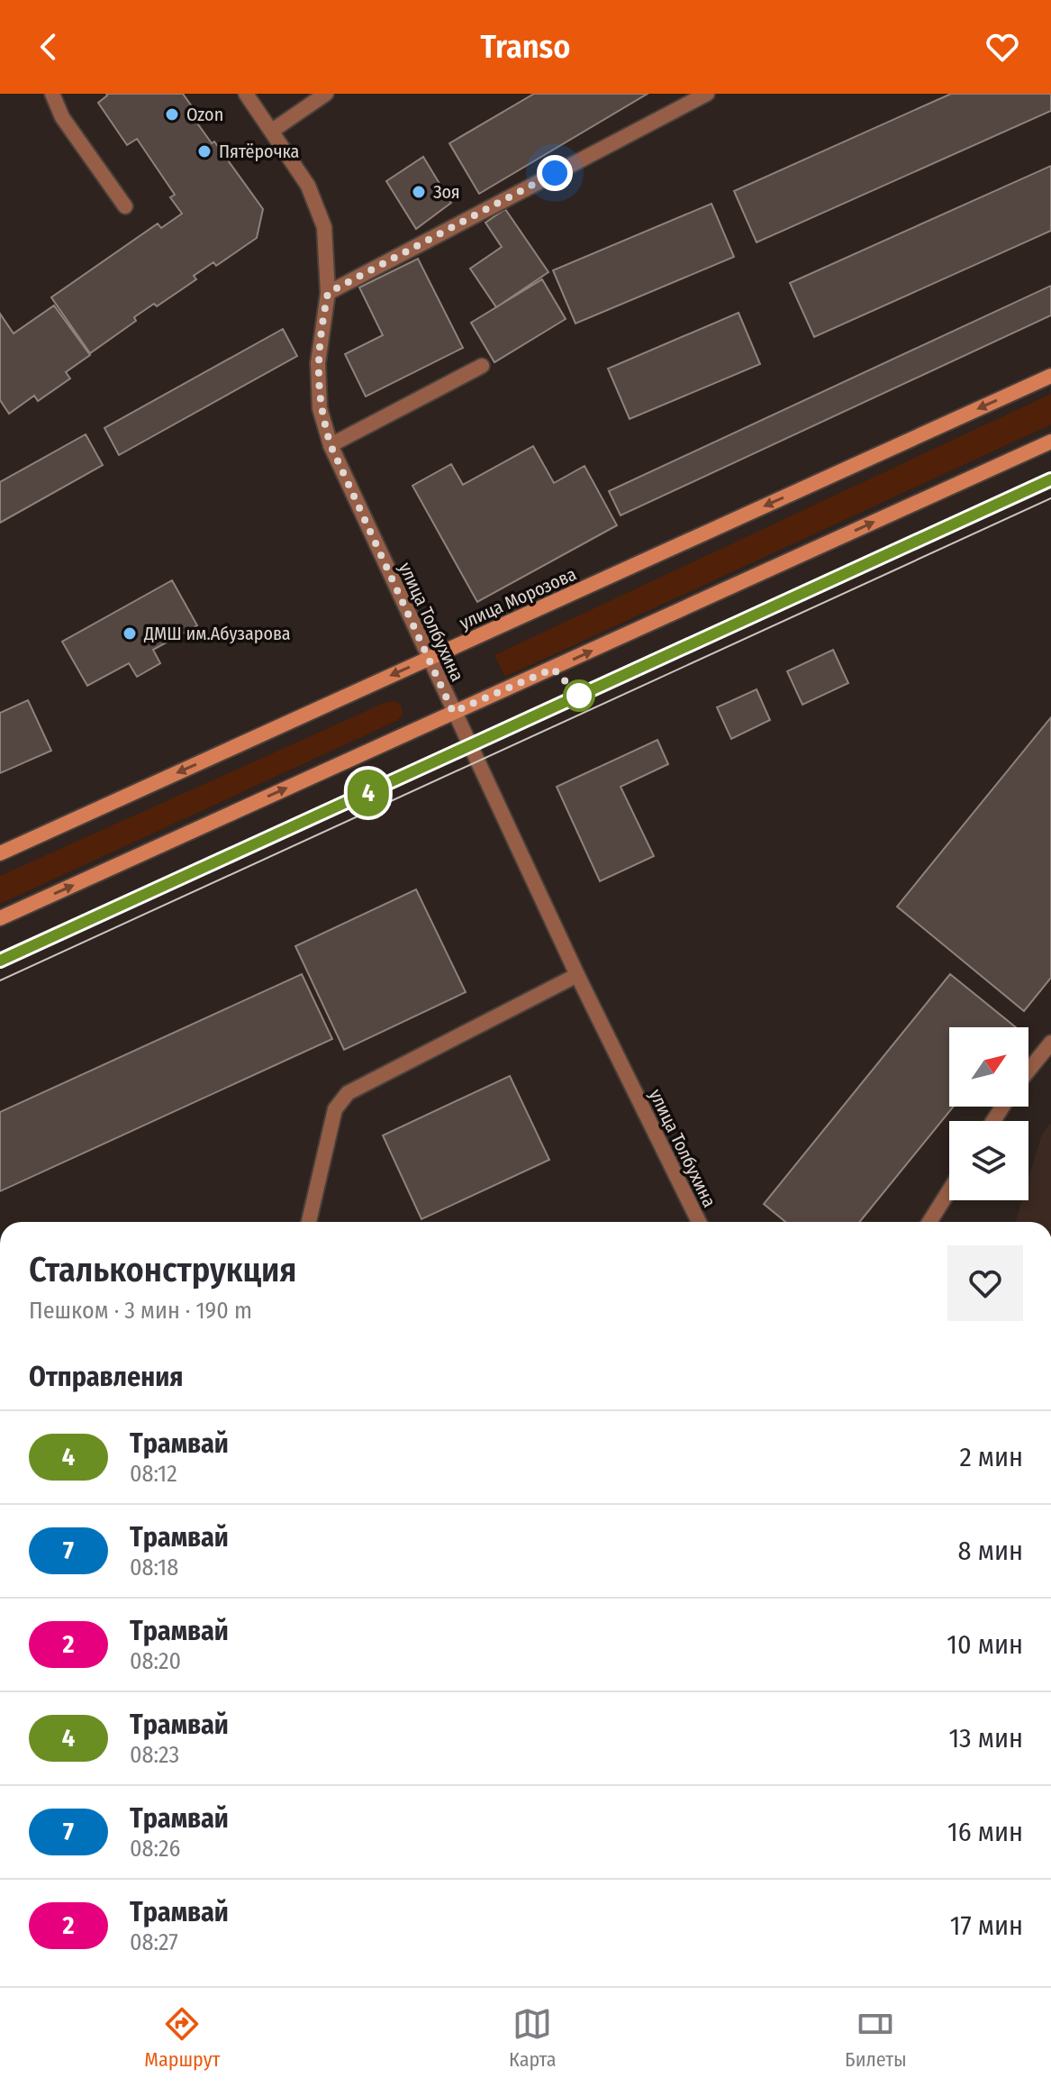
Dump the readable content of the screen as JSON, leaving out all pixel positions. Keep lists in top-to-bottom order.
{
  "streets": {
    "main road": ["улица Морозова"],
    "street": ["улица Толбухина"]
  },
  "crossings": [
    ["улица Морозова", "улица Толбухина"]
  ],
  "places": [
    "Ozon",
    "Пятёрочка",
    "Зоя",
    "ДМШ им.Абузарова"
  ],
  "lines": ["tram line 4"],
  "north": "top right",
  "page": {
    "header": "Transo",
    "on_map": "4",
    "heading": [
      ["Стальконструкция", "Пешком · 3 мин · 190 m"],
      "Отправления"
    ],
    "list": [
      {
        "mark": "4",
        "name": "Трамвай",
        "note": "08:12",
        "value": "2 мин"
      },
      {
        "mark": "7",
        "name": "Трамвай",
        "note": "08:18",
        "value": "8 мин"
      },
      {
        "mark": "2",
        "name": "Трамвай",
        "note": "08:20",
        "value": "10 мин"
      },
      {
        "mark": "4",
        "name": "Трамвай",
        "note": "08:23",
        "value": "13 мин"
      },
      {
        "mark": "7",
        "name": "Трамвай",
        "note": "08:26",
        "value": "16 мин"
      },
      {
        "mark": "2",
        "name": "Трамвай",
        "note": "08:27",
        "value": "17 мин"
      }
    ],
    "tabs": ["Маршрут", "Карта", "Билеты"]
  }
}
